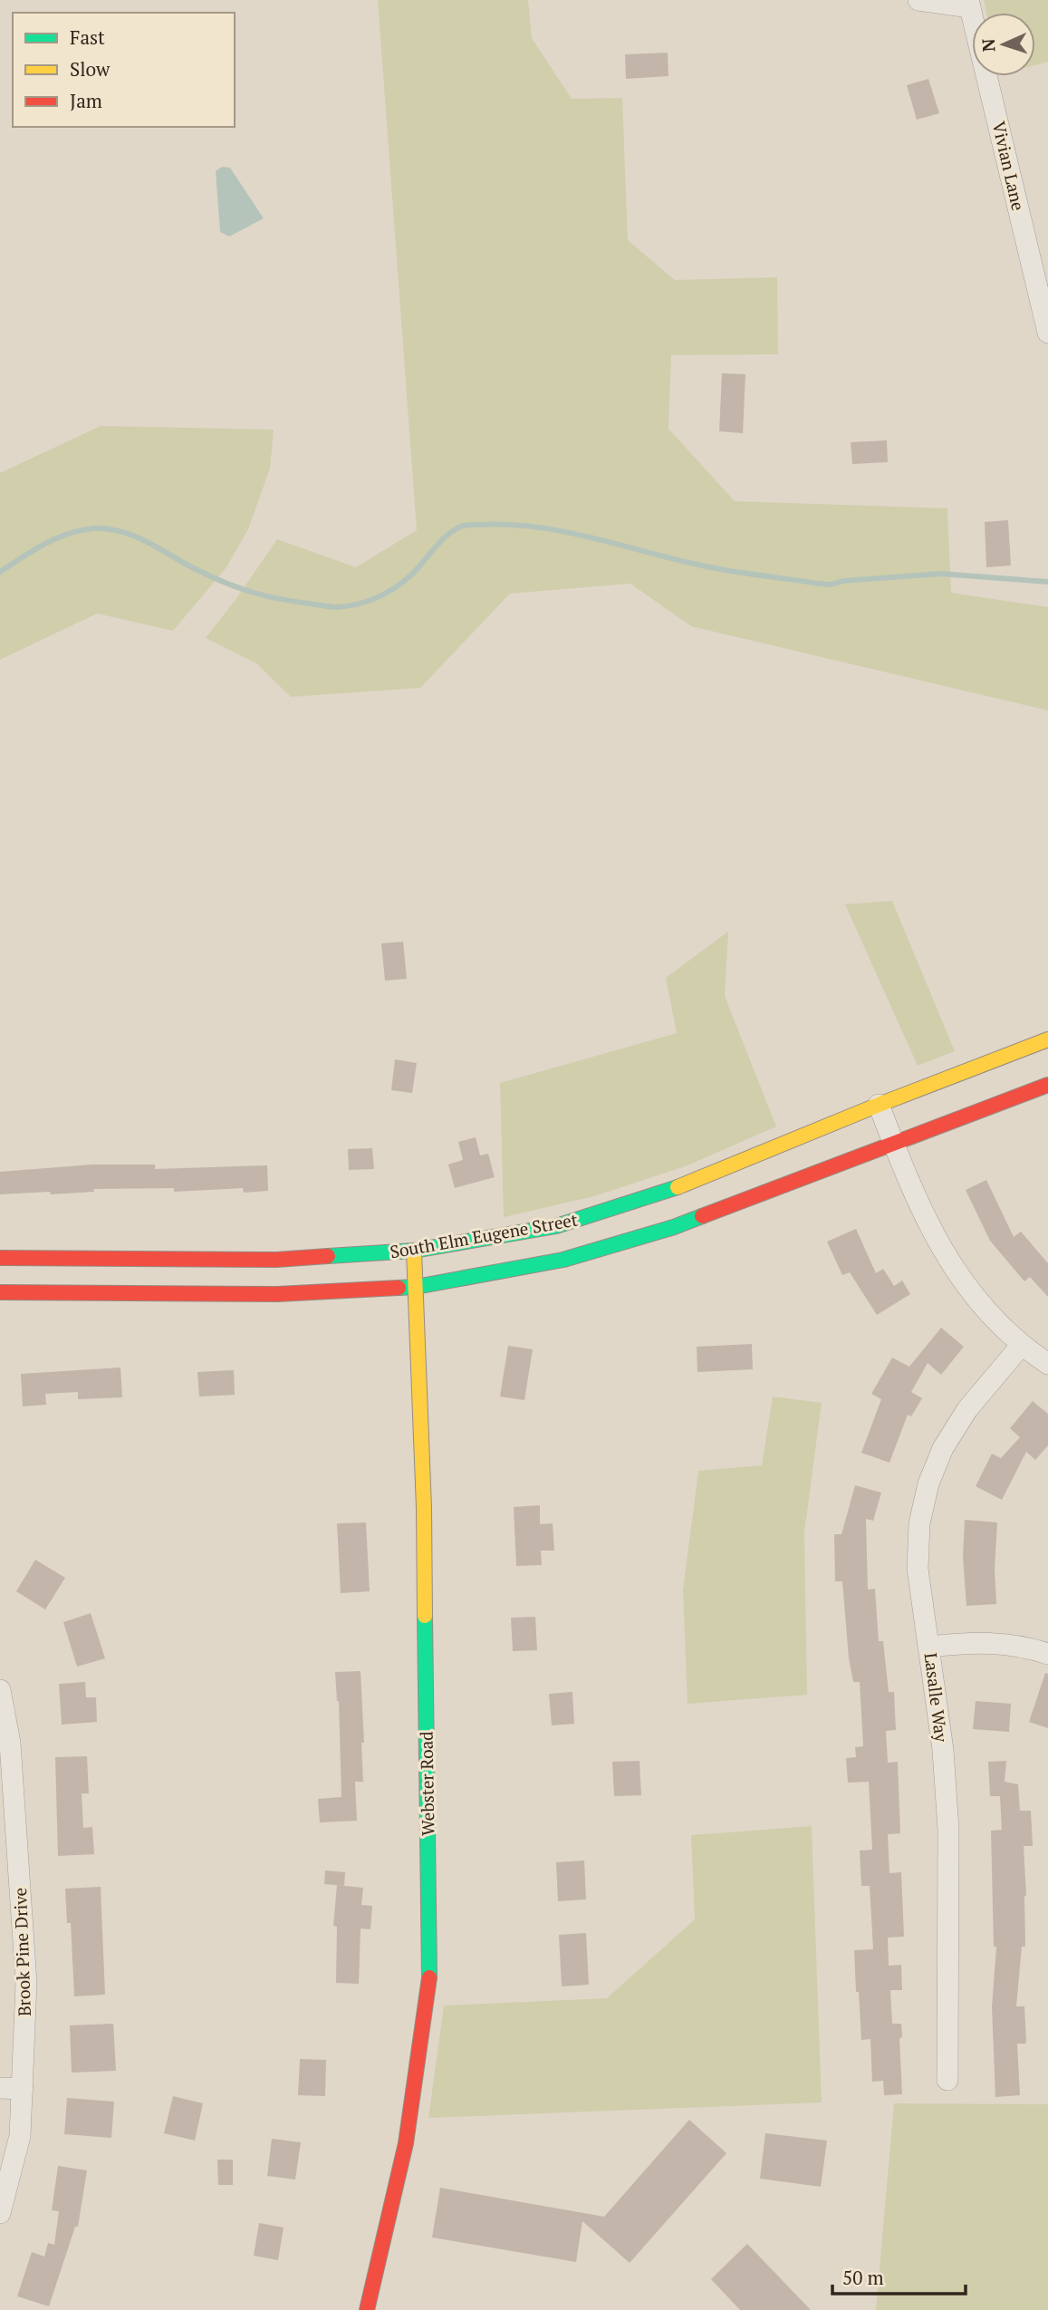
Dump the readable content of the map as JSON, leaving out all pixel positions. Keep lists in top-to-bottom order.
{
  "streets": {
    "main road": ["South Elm Eugene Street", "Webster Road"],
    "street": ["Vivian Lane", "Lasalle Way", "Brook Pine Drive"]
  },
  "crossings": [
    ["South Elm Eugene Street", "Webster Road"]
  ],
  "legend": ["Fast", "Slow", "Jam"],
  "scale_bar": "50 m",
  "north": "left"
}
